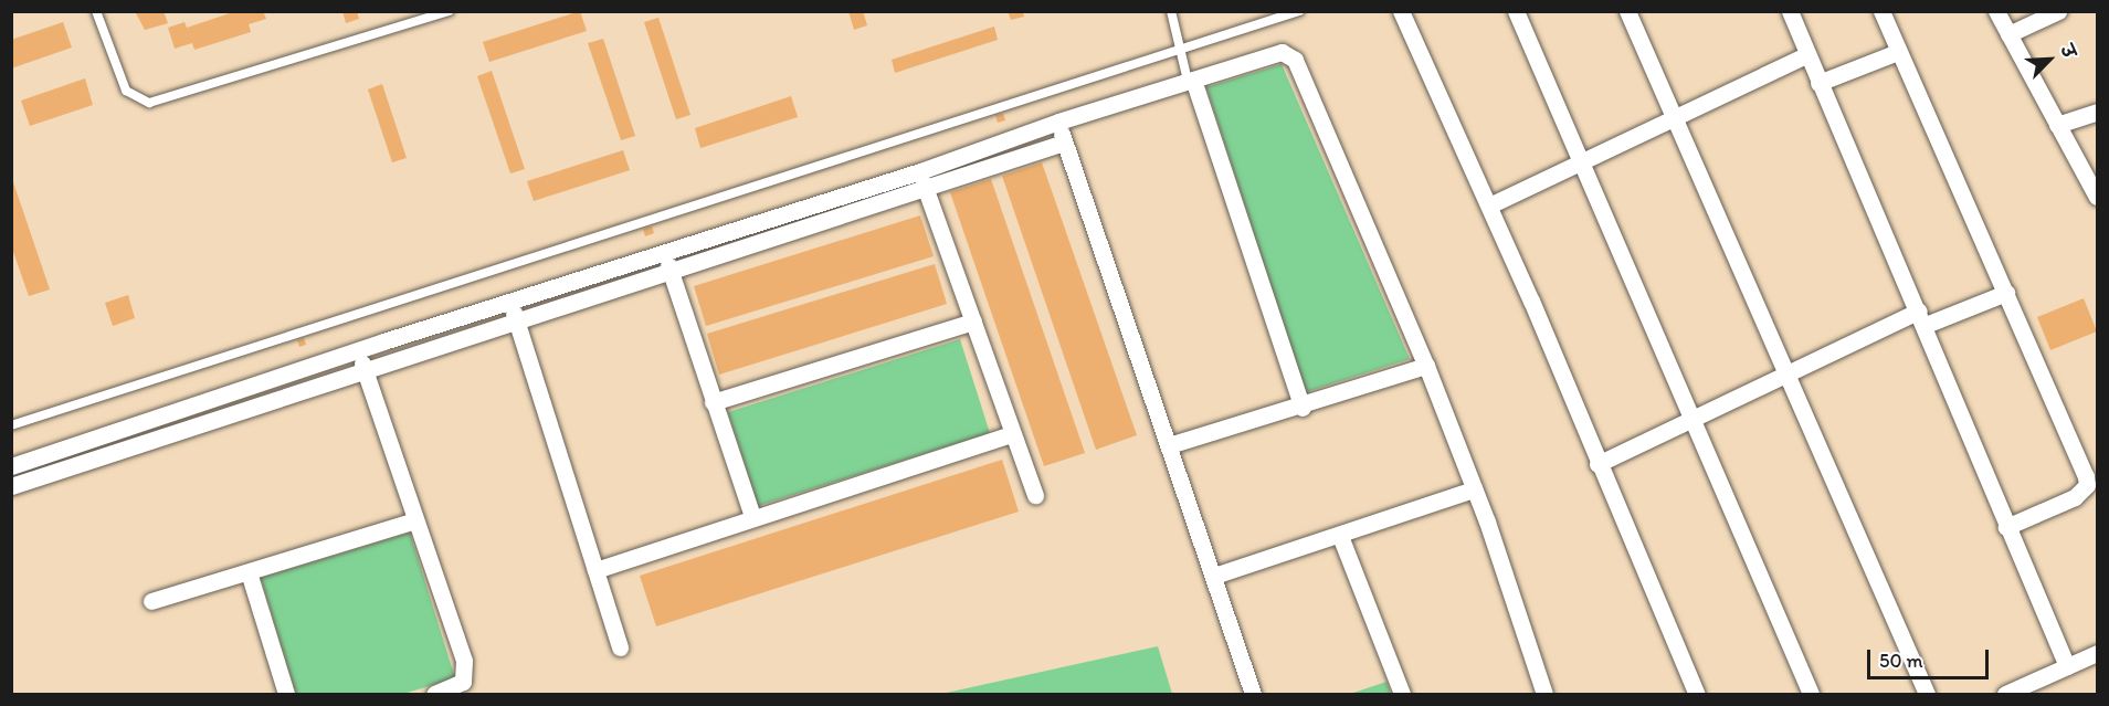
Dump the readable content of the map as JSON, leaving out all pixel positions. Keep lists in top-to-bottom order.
{
  "scale_bar": "50 m",
  "north": "top right"
}
